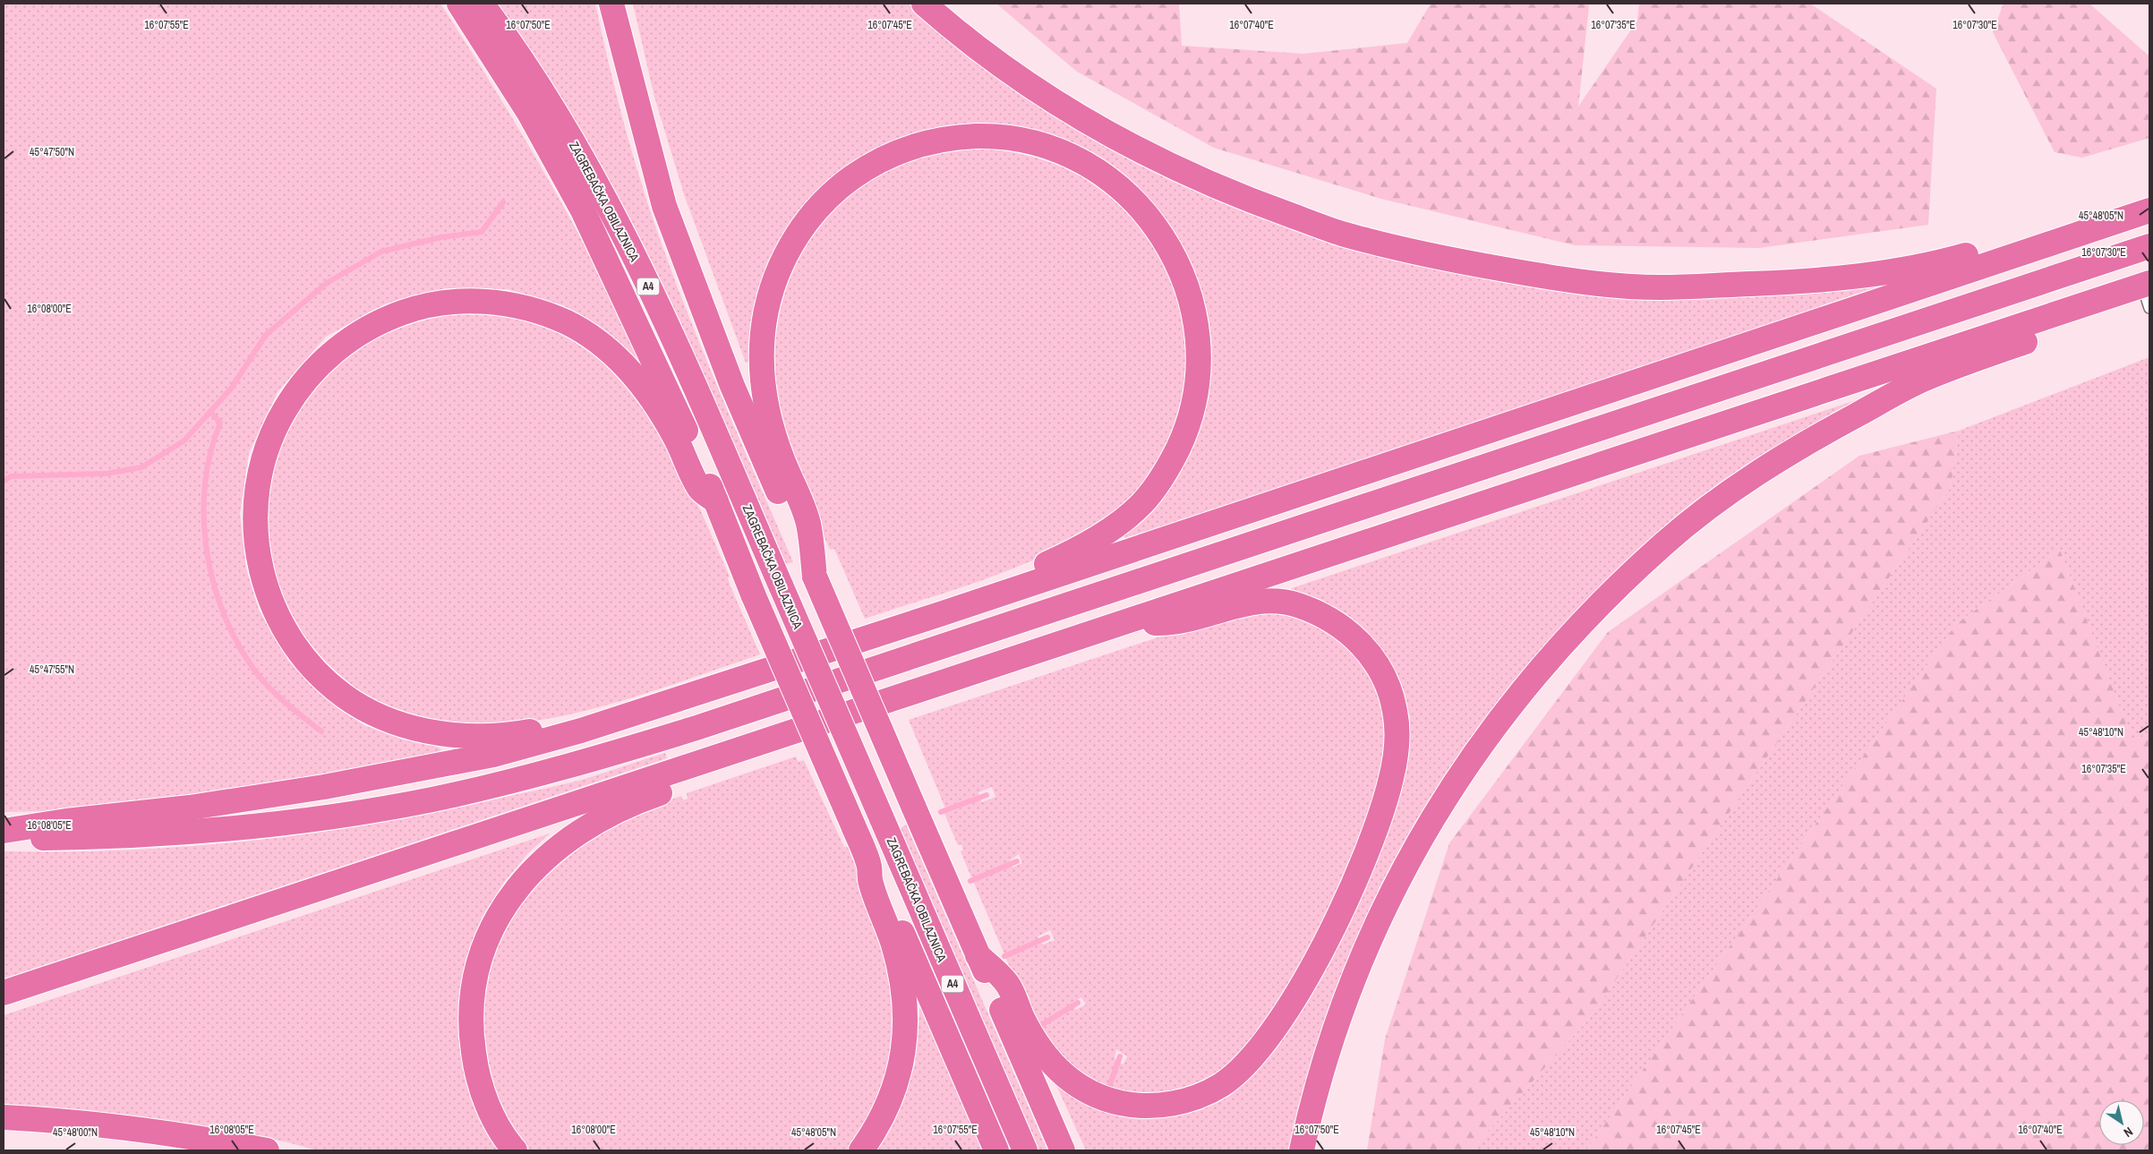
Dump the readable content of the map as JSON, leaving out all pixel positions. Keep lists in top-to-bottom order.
{
  "streets": {
    "highway": ["ZAGREBAČKA OBILAZNICA", "A4"]
  },
  "north": "bottom right",
  "coordinates": [
    "16°07'55\"E",
    "16°07'50\"E",
    "16°07'45\"E",
    "16°07'40\"E",
    "16°07'35\"E",
    "16°07'30\"E",
    "45°47'50\"N",
    "45°48'05\"N",
    "16°08'00\"E",
    "45°47'55\"N",
    "45°48'10\"N",
    "16°08'05\"E",
    "45°48'00\"N"
  ]
}
